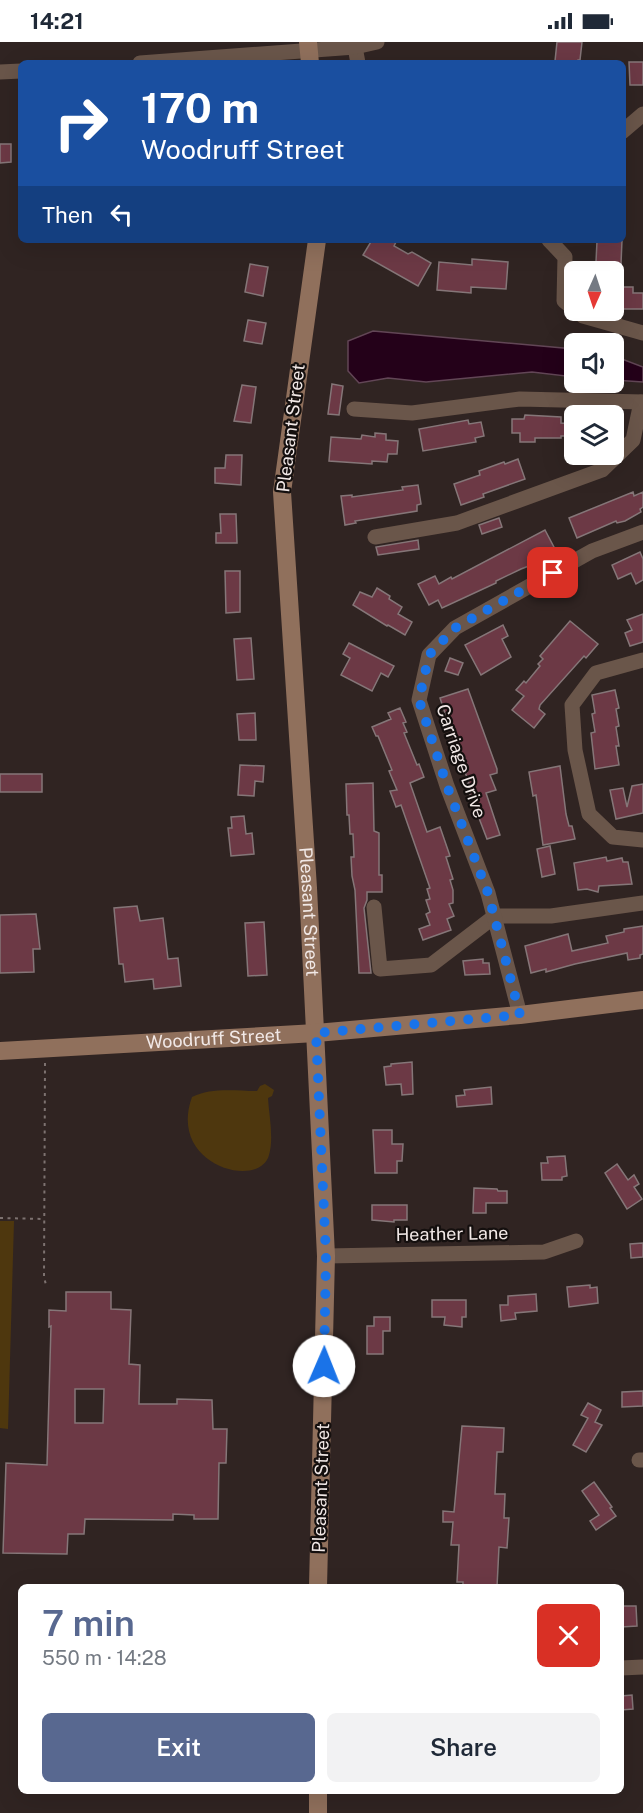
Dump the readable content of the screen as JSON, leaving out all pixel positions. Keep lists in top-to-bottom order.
{
  "streets": {
    "street": [
      "Pleasant Street",
      "Carriage Drive",
      "Woodruff Street",
      "Heather Lane"
    ]
  },
  "crossings": [
    ["Pleasant Street", "Woodruff Street"],
    ["Pleasant Street", "Heather Lane"],
    ["Carriage Drive", "Woodruff Street"]
  ],
  "north": "bottom",
  "page": {
    "status": "14:21",
    "turn": ["170 m", "Woodruff Street"],
    "then": "Then",
    "heading": ["7 min", "550 m · 14:28"],
    "buttons": ["Exit", "Share"]
  }
}
